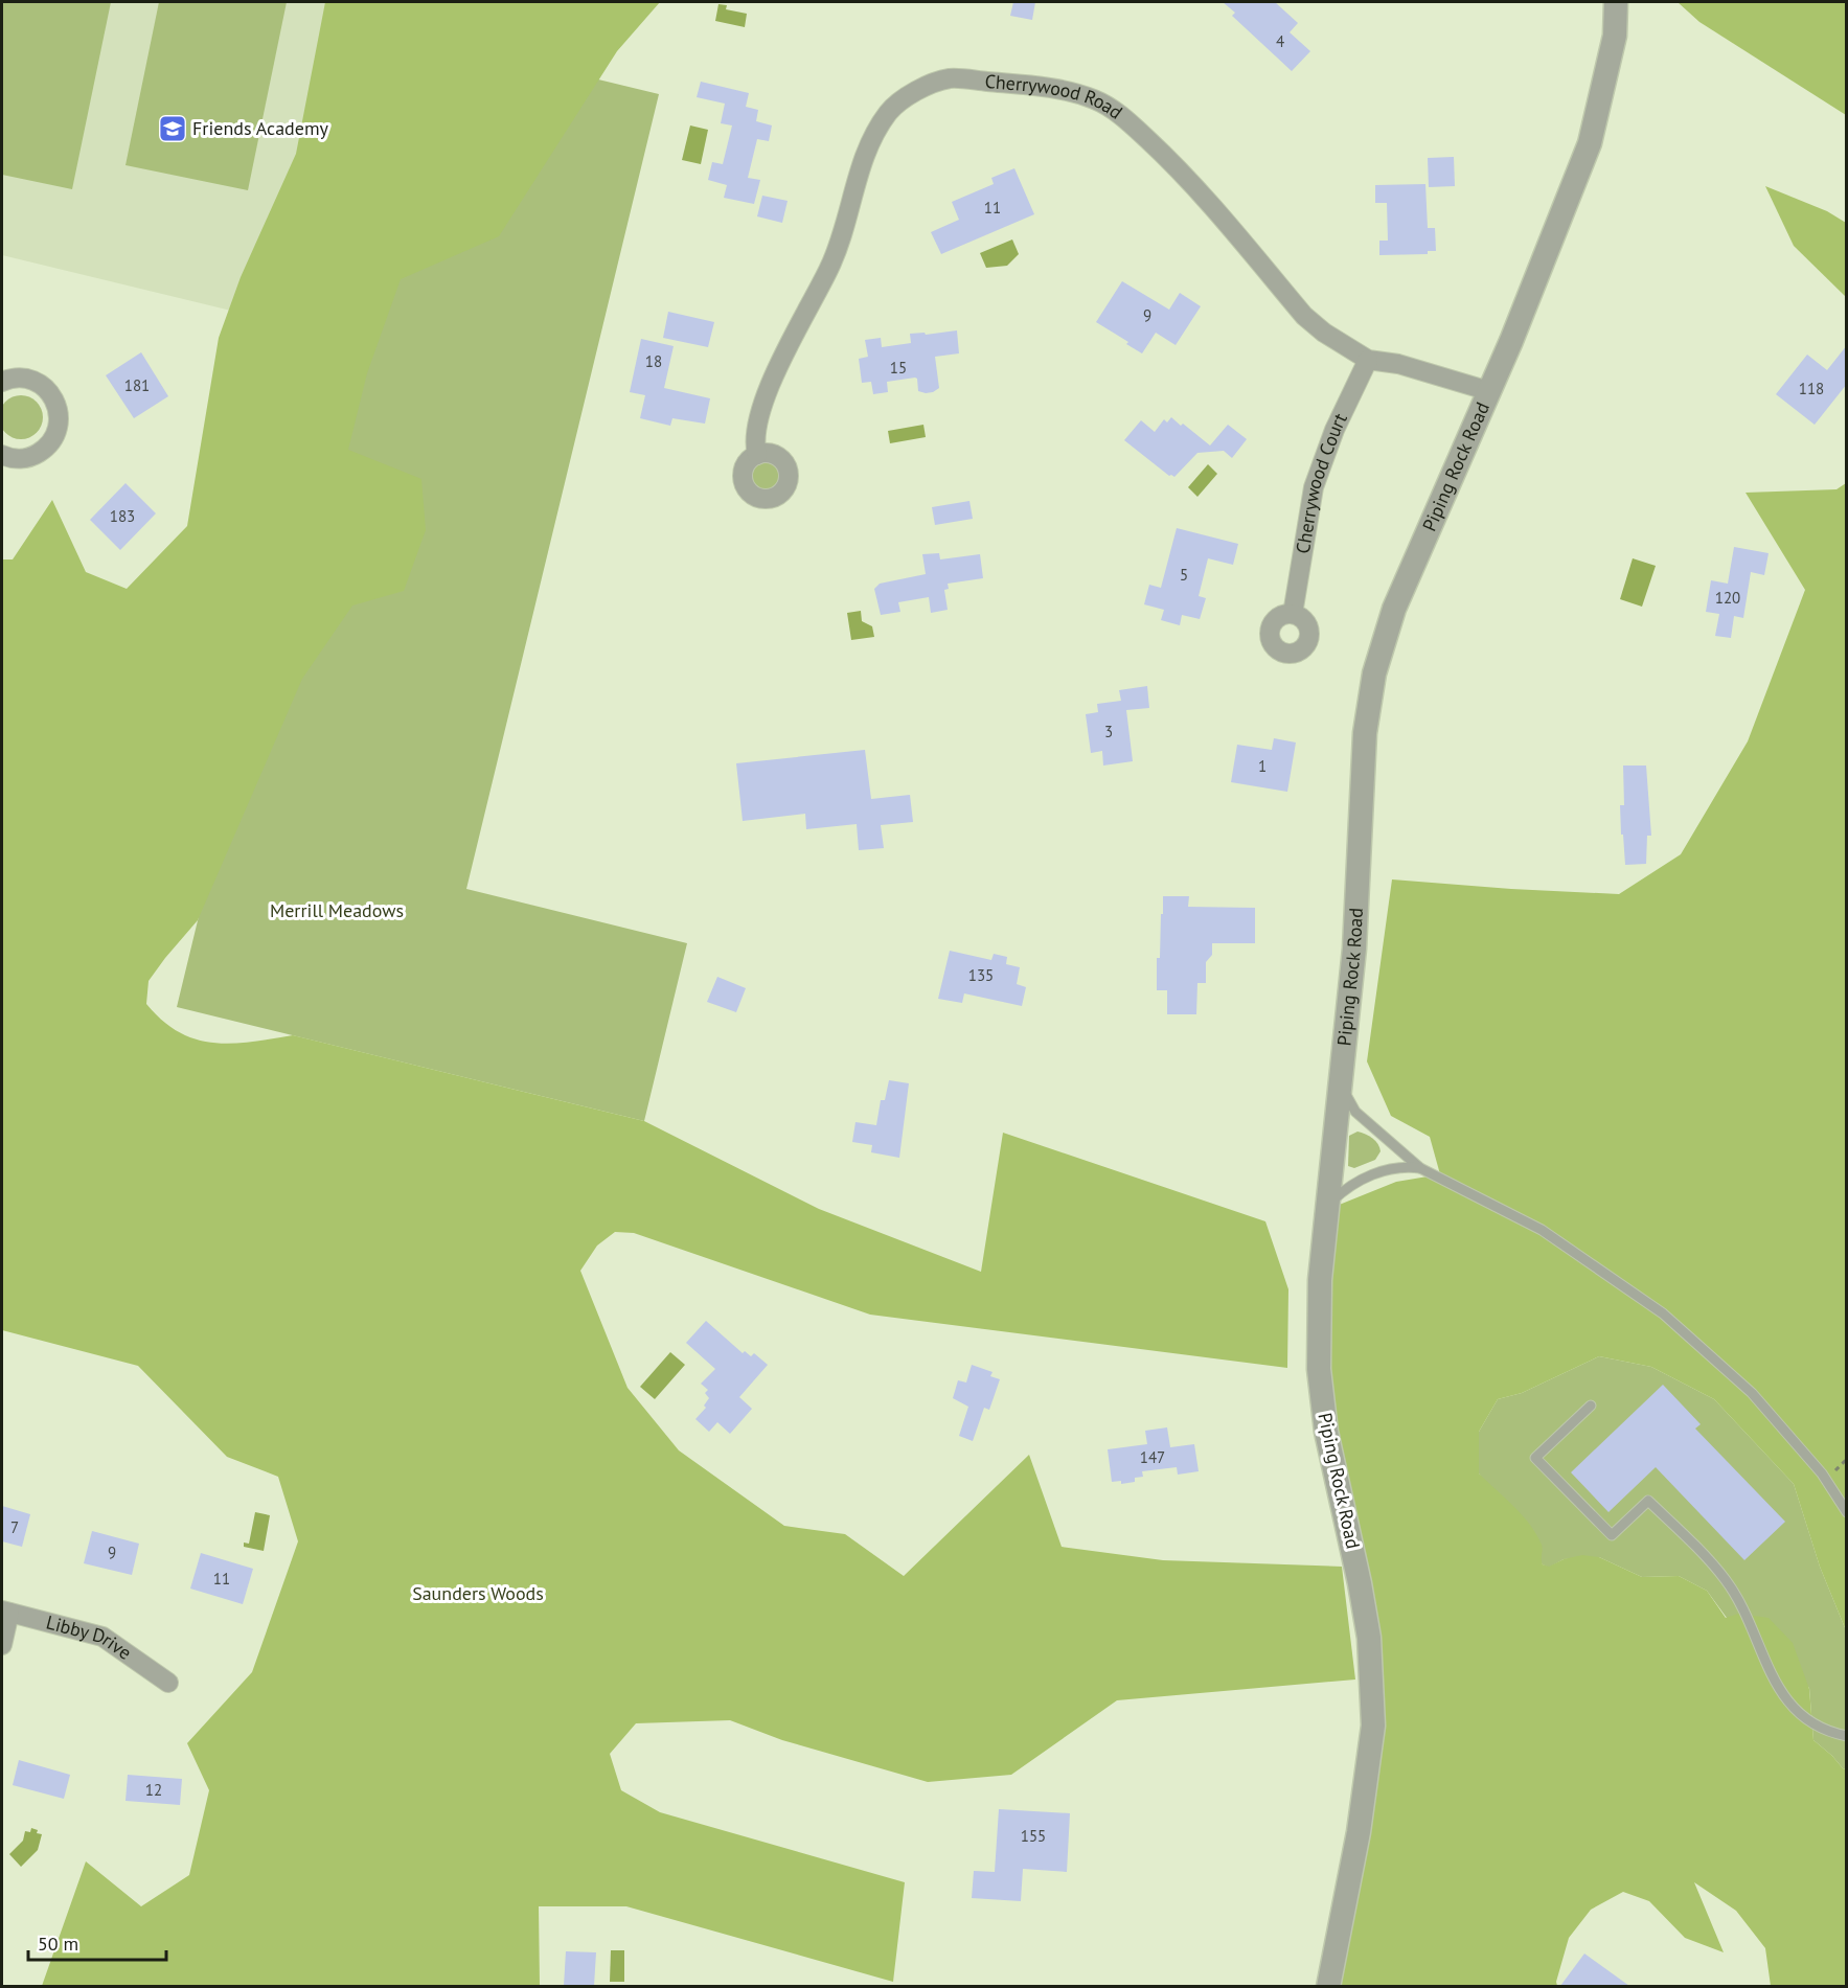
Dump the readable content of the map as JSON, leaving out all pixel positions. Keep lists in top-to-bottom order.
{
  "streets": {
    "street": [
      "Cherrywood Road",
      "Piping Rock Road",
      "Cherrywood Court",
      "Libby Drive"
    ]
  },
  "crossings": [
    ["Cherrywood Road", "Piping Rock Road"],
    ["Cherrywood Road", "Cherrywood Court"]
  ],
  "parks": ["Merrill Meadows", "Saunders Woods"],
  "places": {
    "school or university": ["Friends Academy"]
  },
  "house_numbers": [
    "4",
    "11",
    "9",
    "18",
    "15",
    "181",
    "118",
    "183",
    "5",
    "120",
    "3",
    "1",
    "135",
    "147",
    "7",
    "9",
    "11",
    "12",
    "155"
  ],
  "scale_bar": "50 m"
}
